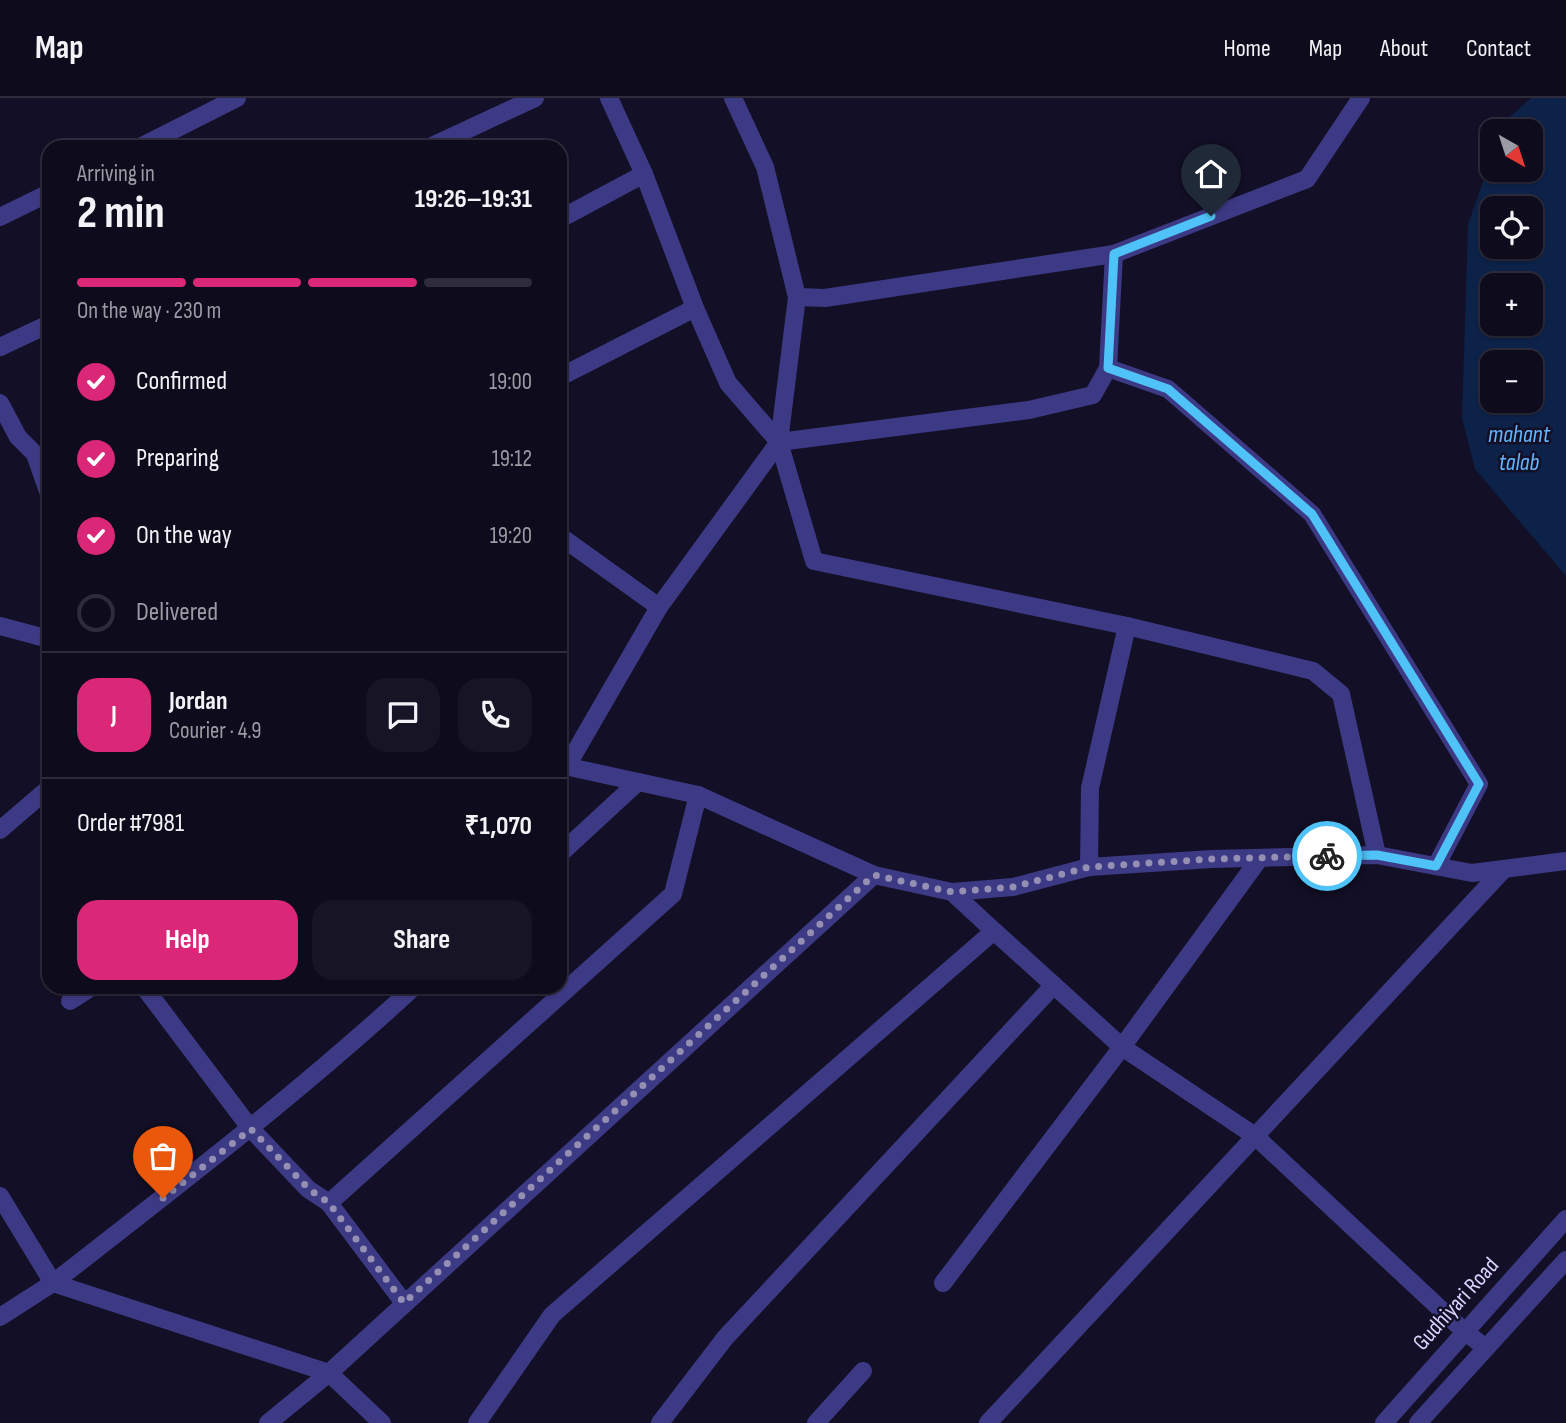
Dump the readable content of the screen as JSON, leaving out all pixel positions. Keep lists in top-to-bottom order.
{
  "streets": {
    "street": ["Gudhiyari Road"]
  },
  "water": ["mahant talab"],
  "north": "bottom right",
  "page": {
    "header": "Map",
    "nav": [
      "Home",
      "Map",
      "About",
      "Contact"
    ],
    "map_buttons": ["+", "−"],
    "heading": ["2 min", "Arriving in", "19:26–19:31"],
    "panel": [
      "Jordan",
      "Courier · 4.9",
      "Order #7981",
      "₹1,070"
    ],
    "bar": "On the way · 230 m",
    "list": [
      ["Confirmed", "19:00"],
      ["Preparing", "19:12"],
      ["On the way", "19:20"],
      "Delivered"
    ],
    "round": "J",
    "buttons": ["Help", "Share"]
  }
}
